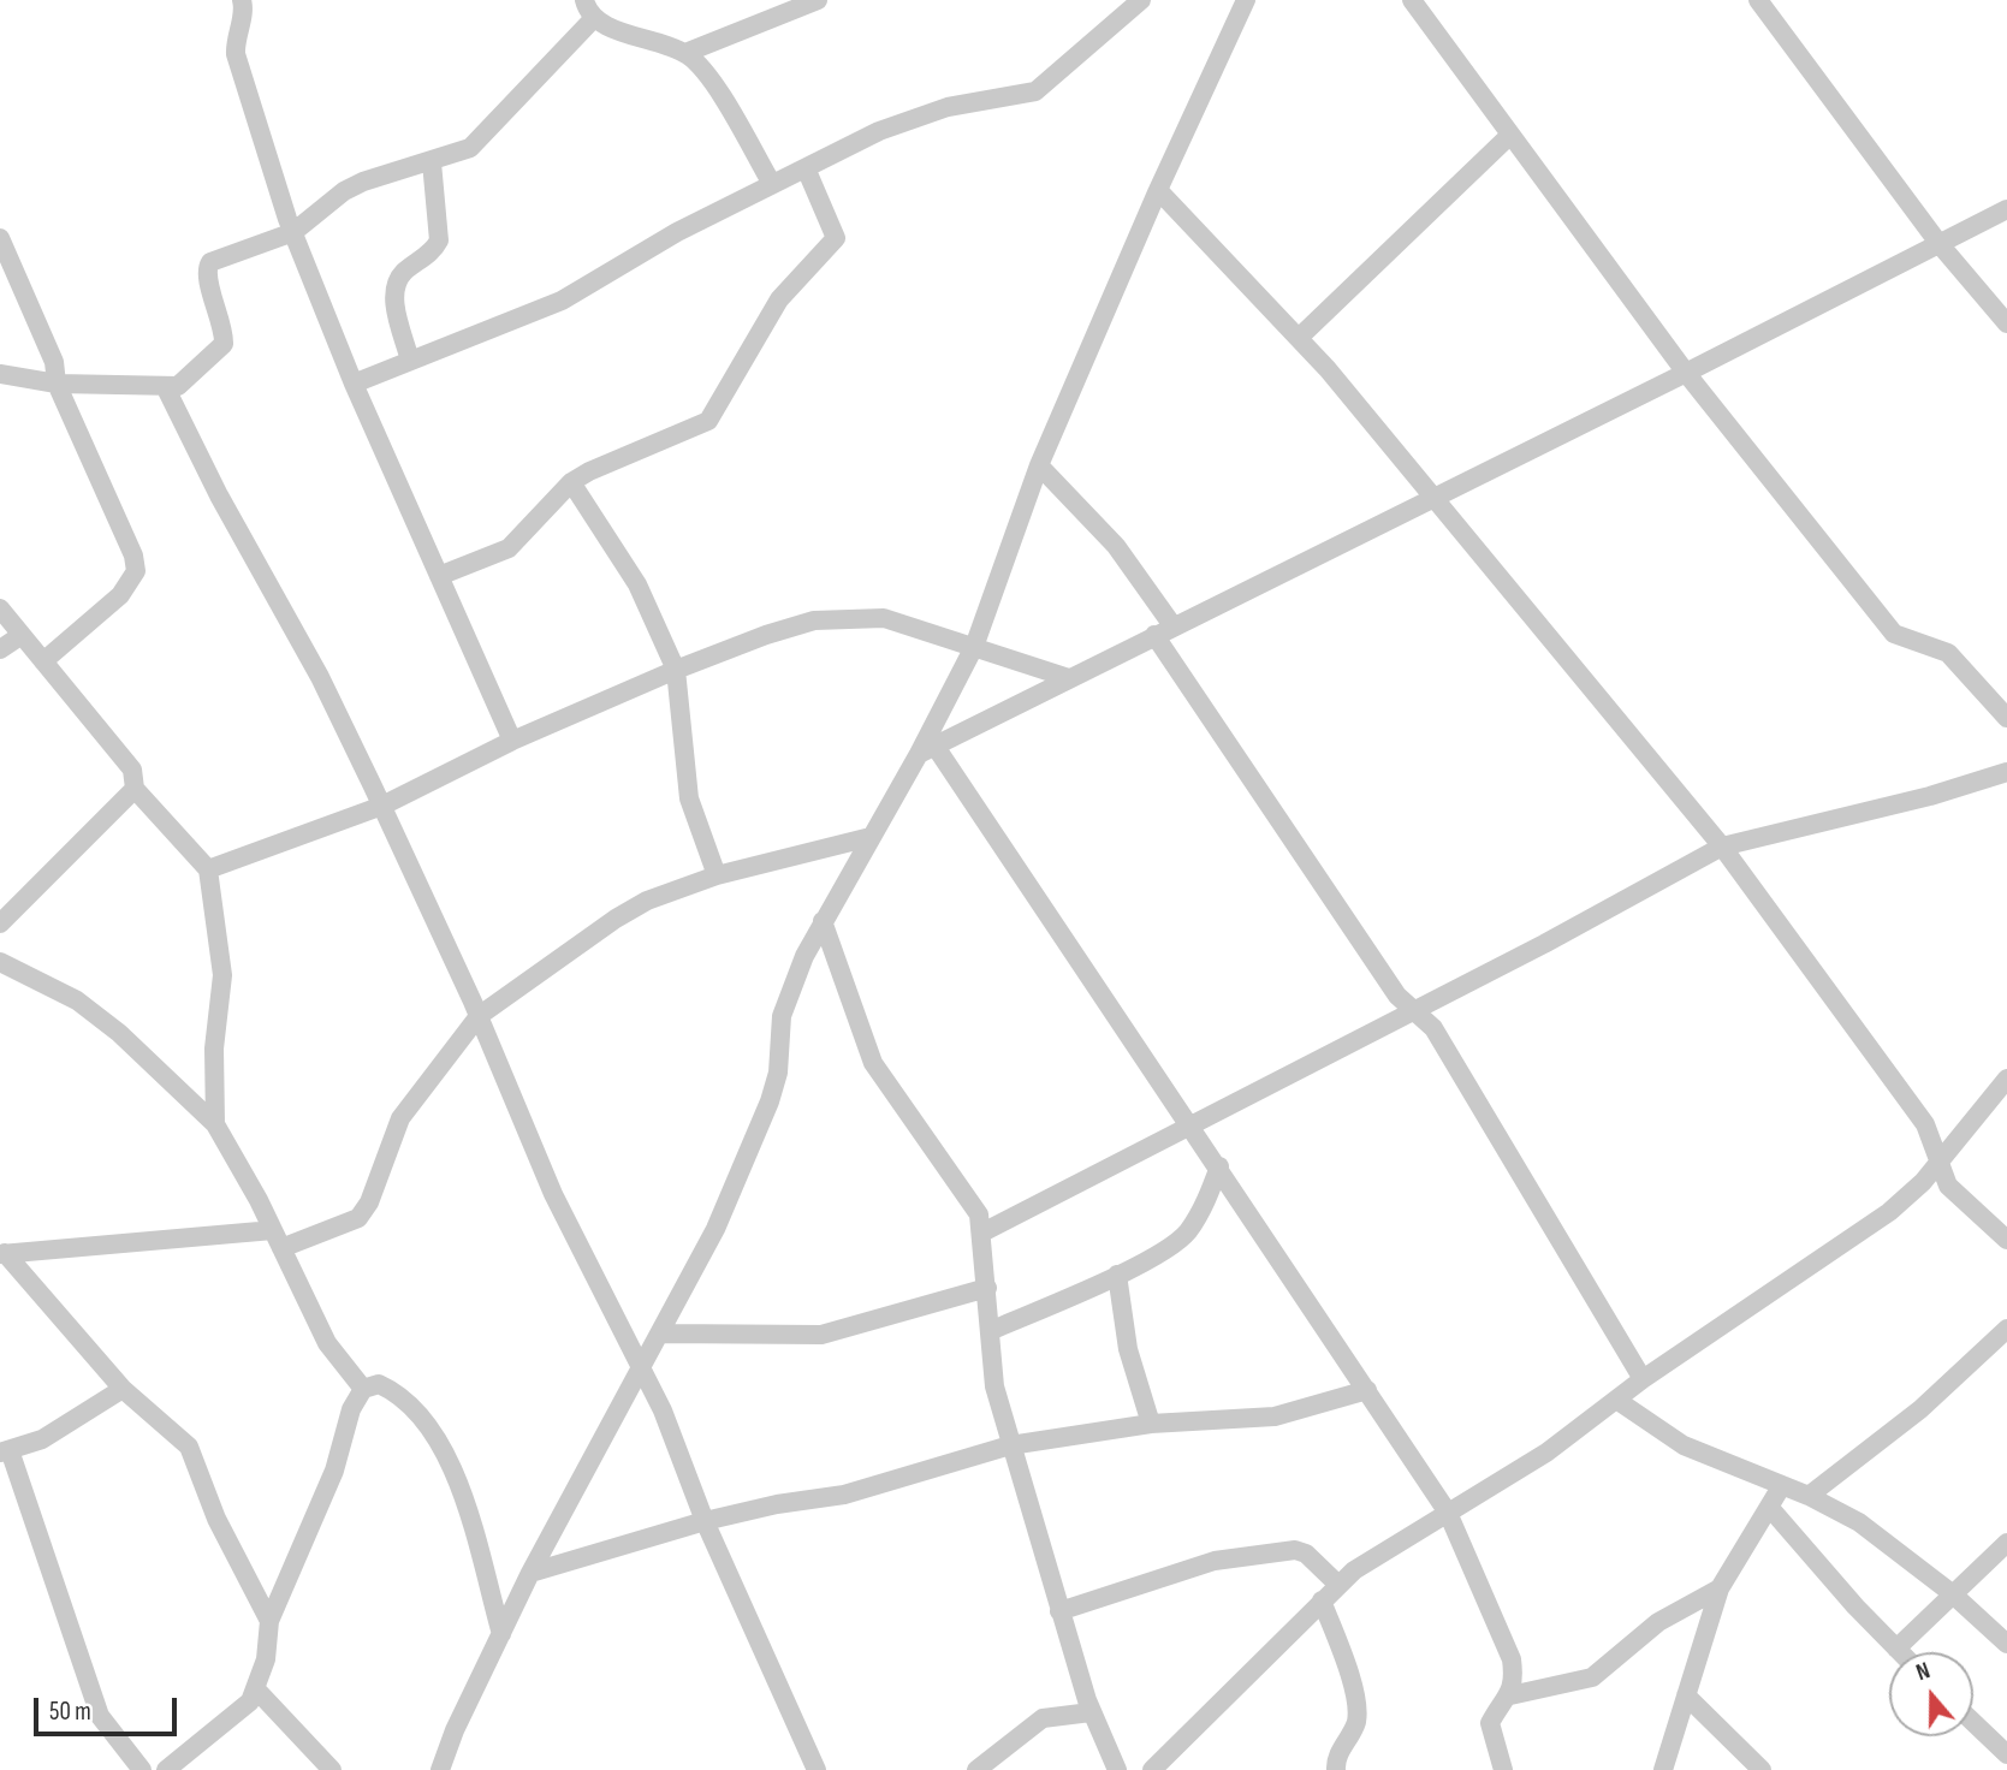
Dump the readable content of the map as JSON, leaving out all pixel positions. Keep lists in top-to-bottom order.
{
  "scale_bar": "50 m",
  "north": "top"
}
